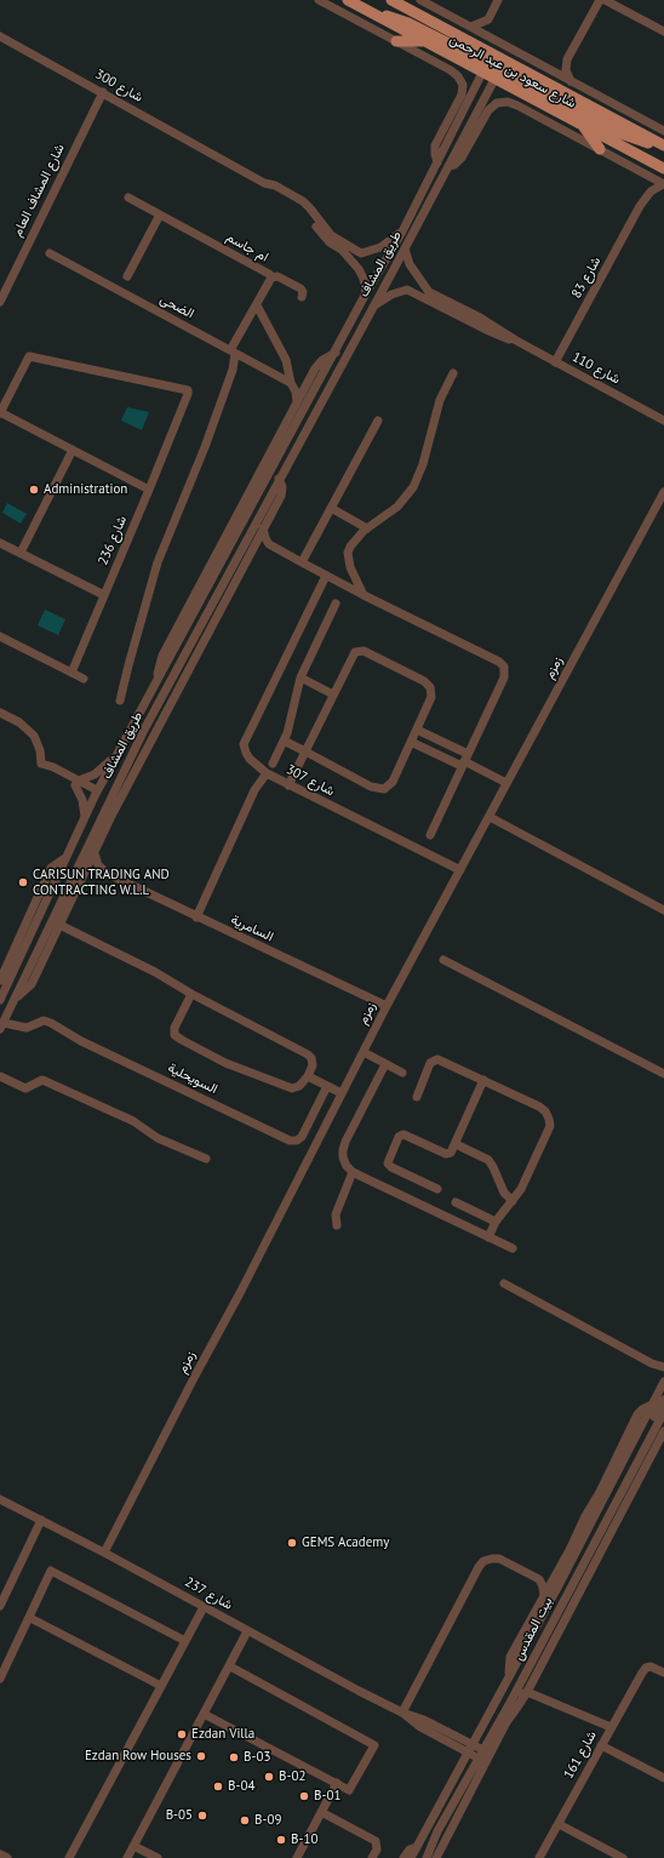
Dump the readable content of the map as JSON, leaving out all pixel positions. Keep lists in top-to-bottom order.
{
  "streets": {
    "main road": ["شارع سعود بن عبد الرحمن"],
    "street": [
      "شارع 300",
      "شارع المشاف العام",
      "ام جاسم",
      "طريق المشاف",
      "شارع 83",
      "الضحى",
      "شارع 110",
      "شارع 236",
      "زمزم",
      "شارع 307",
      "السامرية",
      "السويحلية",
      "شارع 237",
      "بيت المقدس",
      "شارع 161"
    ]
  },
  "crossings": [
    ["شارع سعود بن عبد الرحمن", "طريق المشاف"],
    ["شارع سعود بن عبد الرحمن", "شارع 83"],
    ["شارع 300", "شارع المشاف العام"],
    ["ام جاسم", "الضحى"],
    ["طريق المشاف", "شارع 110"],
    ["طريق المشاف", "السامرية"],
    ["طريق المشاف", "السويحلية"],
    ["شارع 83", "شارع 110"],
    ["زمزم", "شارع 307"],
    ["زمزم", "السامرية"],
    ["زمزم", "شارع 237"],
    ["شارع 307", "السامرية"],
    ["شارع 237", "بيت المقدس"]
  ],
  "places": [
    "Administration",
    "CARISUN TRADING AND CONTRACTING W.L.L",
    "GEMS Academy",
    "Ezdan Villa",
    "Ezdan Row Houses",
    "B-03",
    "B-02",
    "B-04",
    "B-01",
    "B-05",
    "B-09",
    "B-10"
  ]
}
